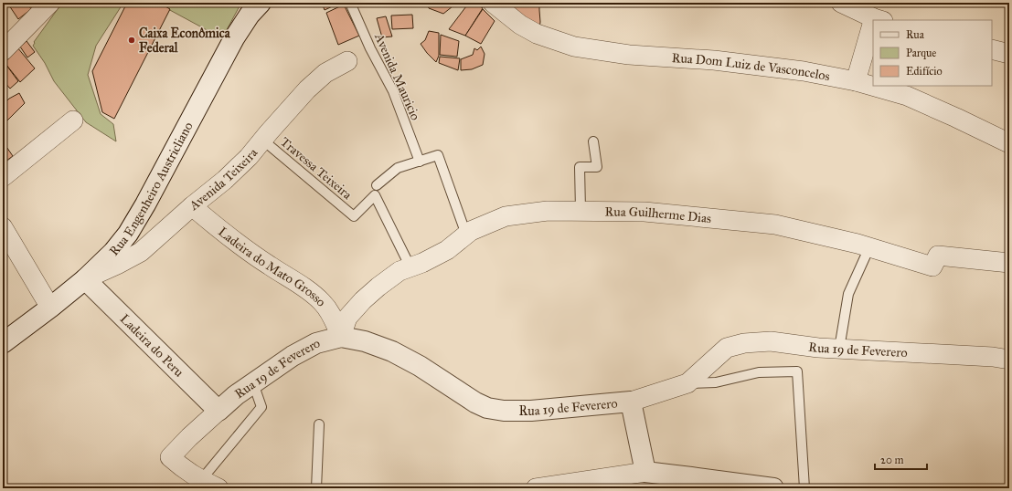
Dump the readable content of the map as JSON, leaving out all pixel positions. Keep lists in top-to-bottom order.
{
  "streets": {
    "street": [
      "Rua Dom Luiz de Vasconcelos",
      "Avenida Teixeira",
      "Rua Engenheiro Austricliano",
      "Rua Guilherme Dias",
      "Ladeira do Mato Grosso",
      "Ladeira do Peru",
      "Rua 19 de Feverero"
    ],
    "lane": ["Avenida Mauricio", "Travessa Teixeira"]
  },
  "crossings": [
    ["Travessa Teixeira", "Avenida Teixeira"],
    ["Travessa Teixeira", "Rua Guilherme Dias"],
    ["Avenida Teixeira", "Rua Engenheiro Austricliano"],
    ["Avenida Teixeira", "Ladeira do Mato Grosso"],
    ["Avenida Teixeira", "Ladeira do Peru"],
    ["Rua Engenheiro Austricliano", "Ladeira do Peru"],
    ["Rua Guilherme Dias", "Ladeira do Mato Grosso"],
    ["Rua Guilherme Dias", "Rua 19 de Feverero"],
    ["Ladeira do Mato Grosso", "Rua 19 de Feverero"],
    ["Ladeira do Peru", "Rua 19 de Feverero"]
  ],
  "places": ["Caixa Econômica Federal"],
  "legend": ["Rua", "Parque", "Edifício"],
  "scale_bar": "20 m"
}
